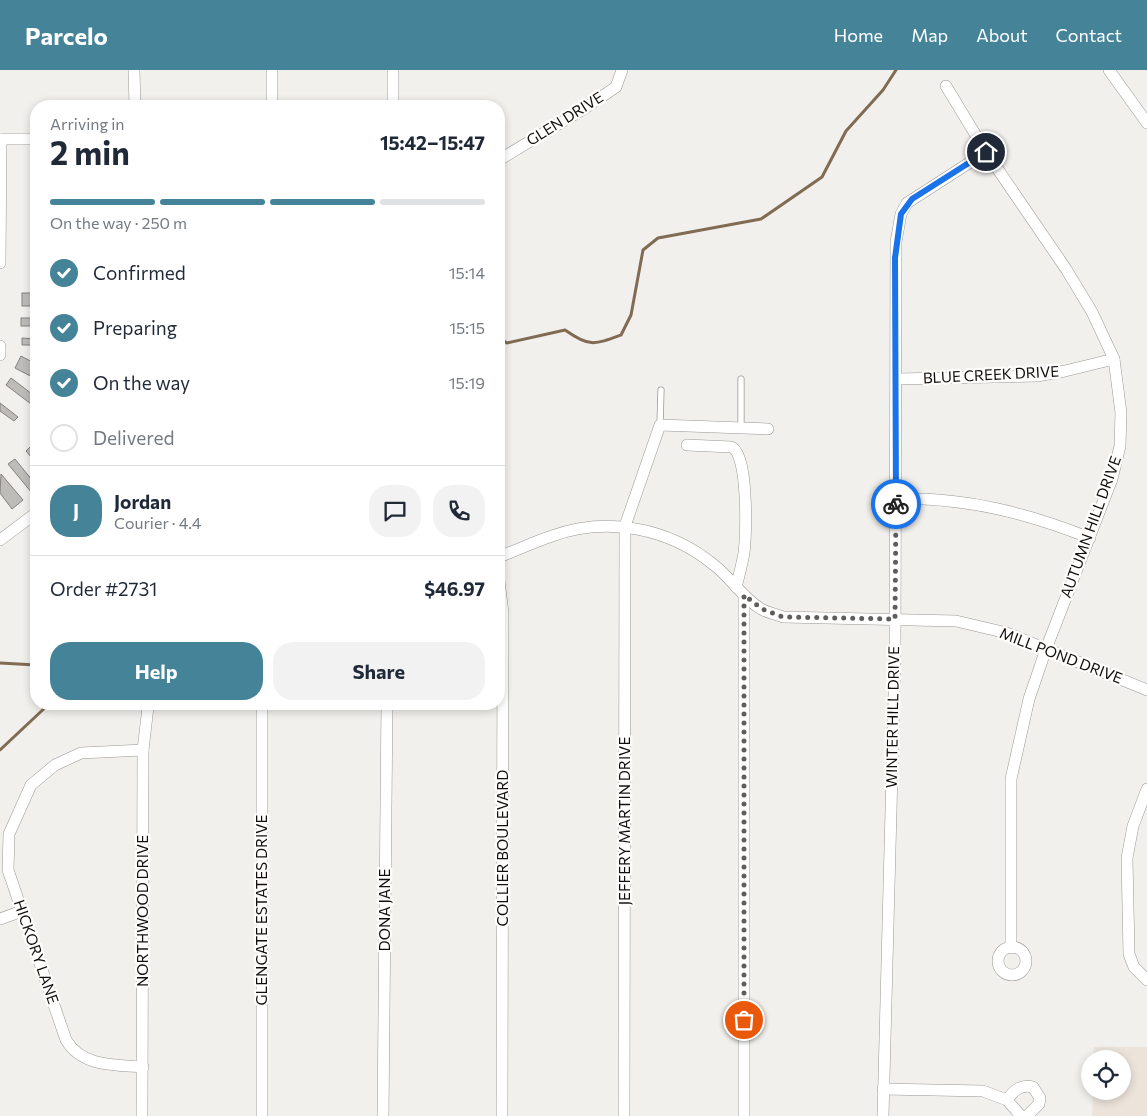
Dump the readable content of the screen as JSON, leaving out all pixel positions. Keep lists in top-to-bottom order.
{
  "streets": {
    "street": [
      "GLEN DRIVE",
      "BLUE CREEK DRIVE",
      "AUTUMN HILL DRIVE",
      "MILL POND DRIVE",
      "WINTER HILL DRIVE",
      "JEFFERY MARTIN DRIVE",
      "COLLIER BOULEVARD",
      "GLENGATE ESTATES DRIVE",
      "DONA JANE",
      "NORTHWOOD DRIVE",
      "HICKORY LANE"
    ]
  },
  "crossings": [
    ["BLUE CREEK DRIVE", "AUTUMN HILL DRIVE"],
    ["BLUE CREEK DRIVE", "WINTER HILL DRIVE"],
    ["AUTUMN HILL DRIVE", "MILL POND DRIVE"],
    ["AUTUMN HILL DRIVE", "WINTER HILL DRIVE"],
    ["MILL POND DRIVE", "WINTER HILL DRIVE"],
    ["MILL POND DRIVE", "JEFFERY MARTIN DRIVE"],
    ["NORTHWOOD DRIVE", "HICKORY LANE"]
  ],
  "page": {
    "header": "Parcelo",
    "nav": [
      "Home",
      "Map",
      "About",
      "Contact"
    ],
    "heading": ["2 min", "Arriving in", "15:42–15:47"],
    "panel": [
      "Jordan",
      "Courier · 4.4",
      "Order #2731",
      "$46.97"
    ],
    "bar": "On the way · 250 m",
    "list": [
      ["Confirmed", "15:14"],
      ["Preparing", "15:15"],
      ["On the way", "15:19"],
      "Delivered"
    ],
    "round": "J",
    "buttons": ["Help", "Share"]
  }
}
